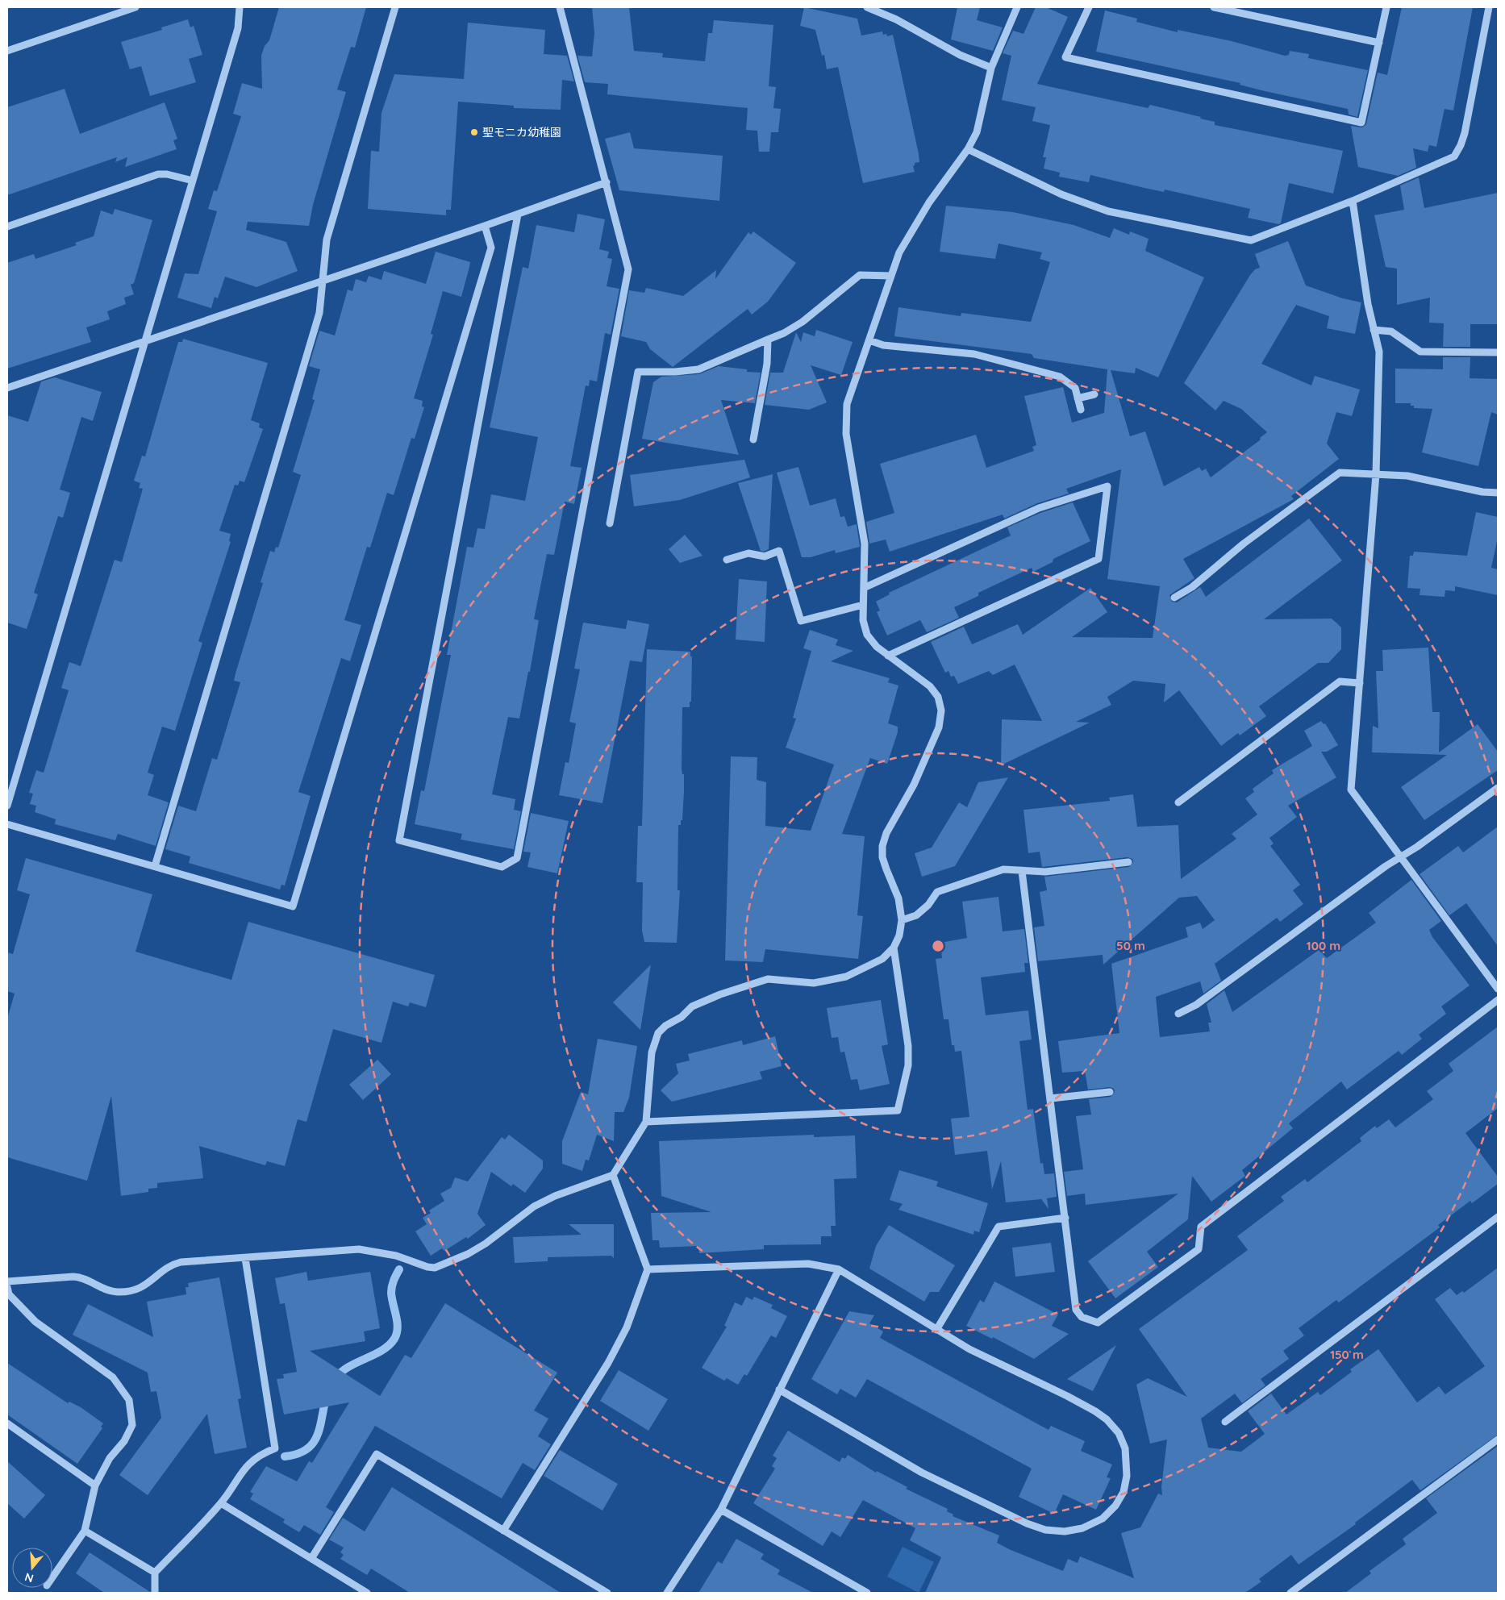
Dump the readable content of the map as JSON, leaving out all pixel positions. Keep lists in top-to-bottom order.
{
  "places": ["聖モニカ幼稚園"],
  "north": "bottom",
  "rings": ["50 m", "100 m", "150 m"]
}
